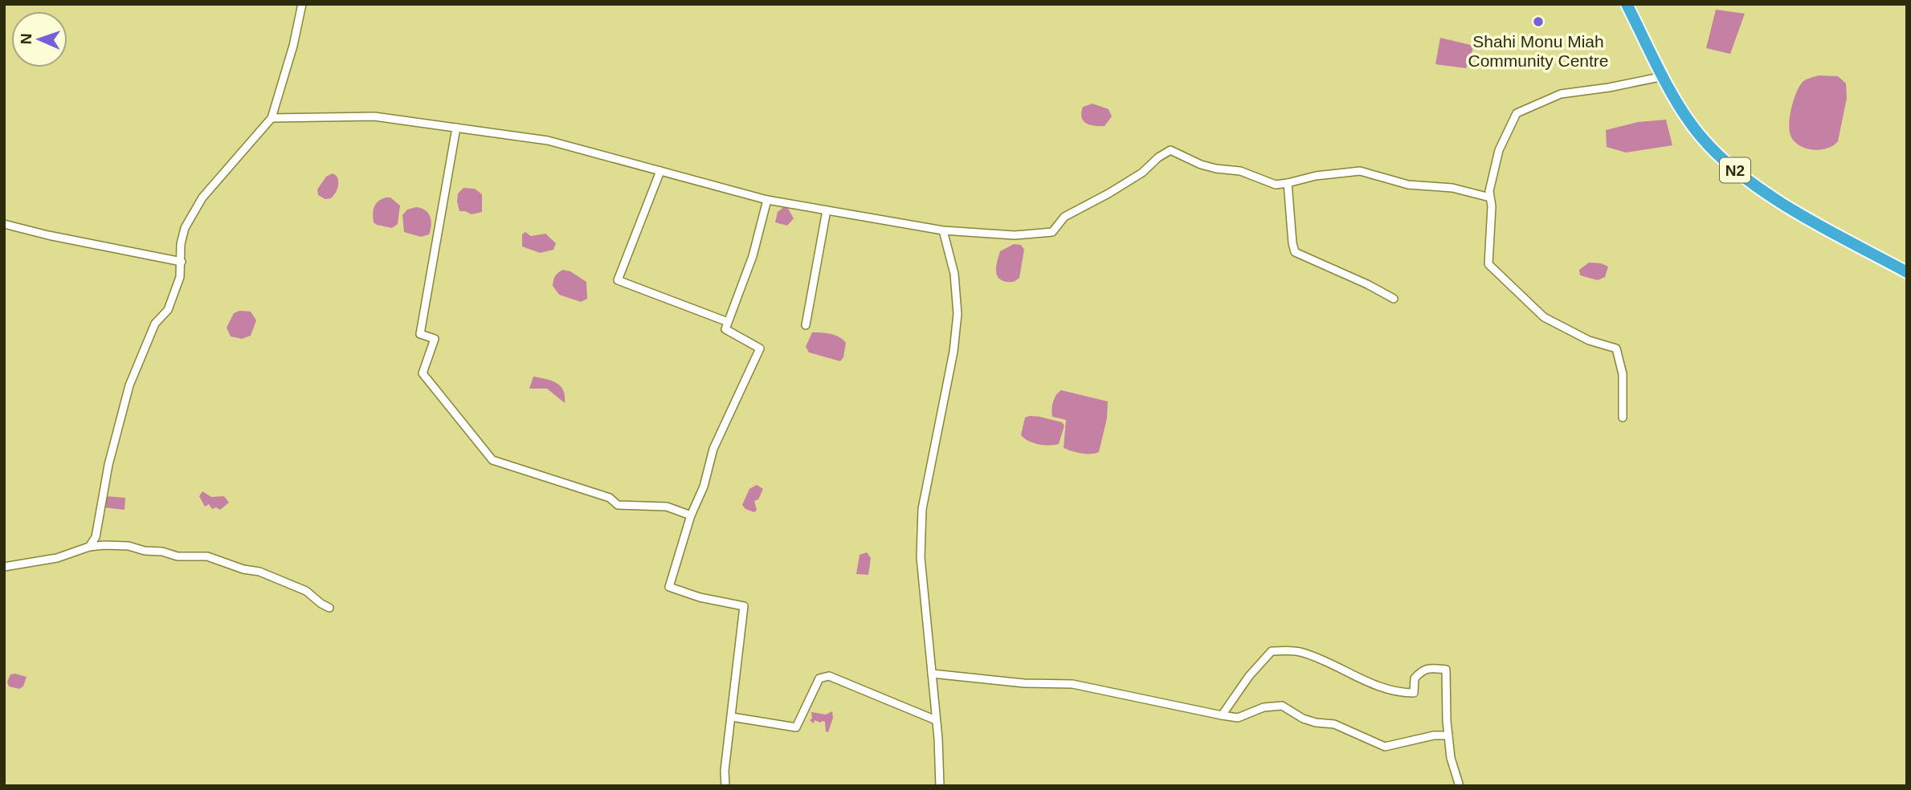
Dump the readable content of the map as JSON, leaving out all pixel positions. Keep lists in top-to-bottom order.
{
  "streets": {
    "highway": ["N2"]
  },
  "places": ["Shahi Monu Miah Community Centre"],
  "north": "left"
}
